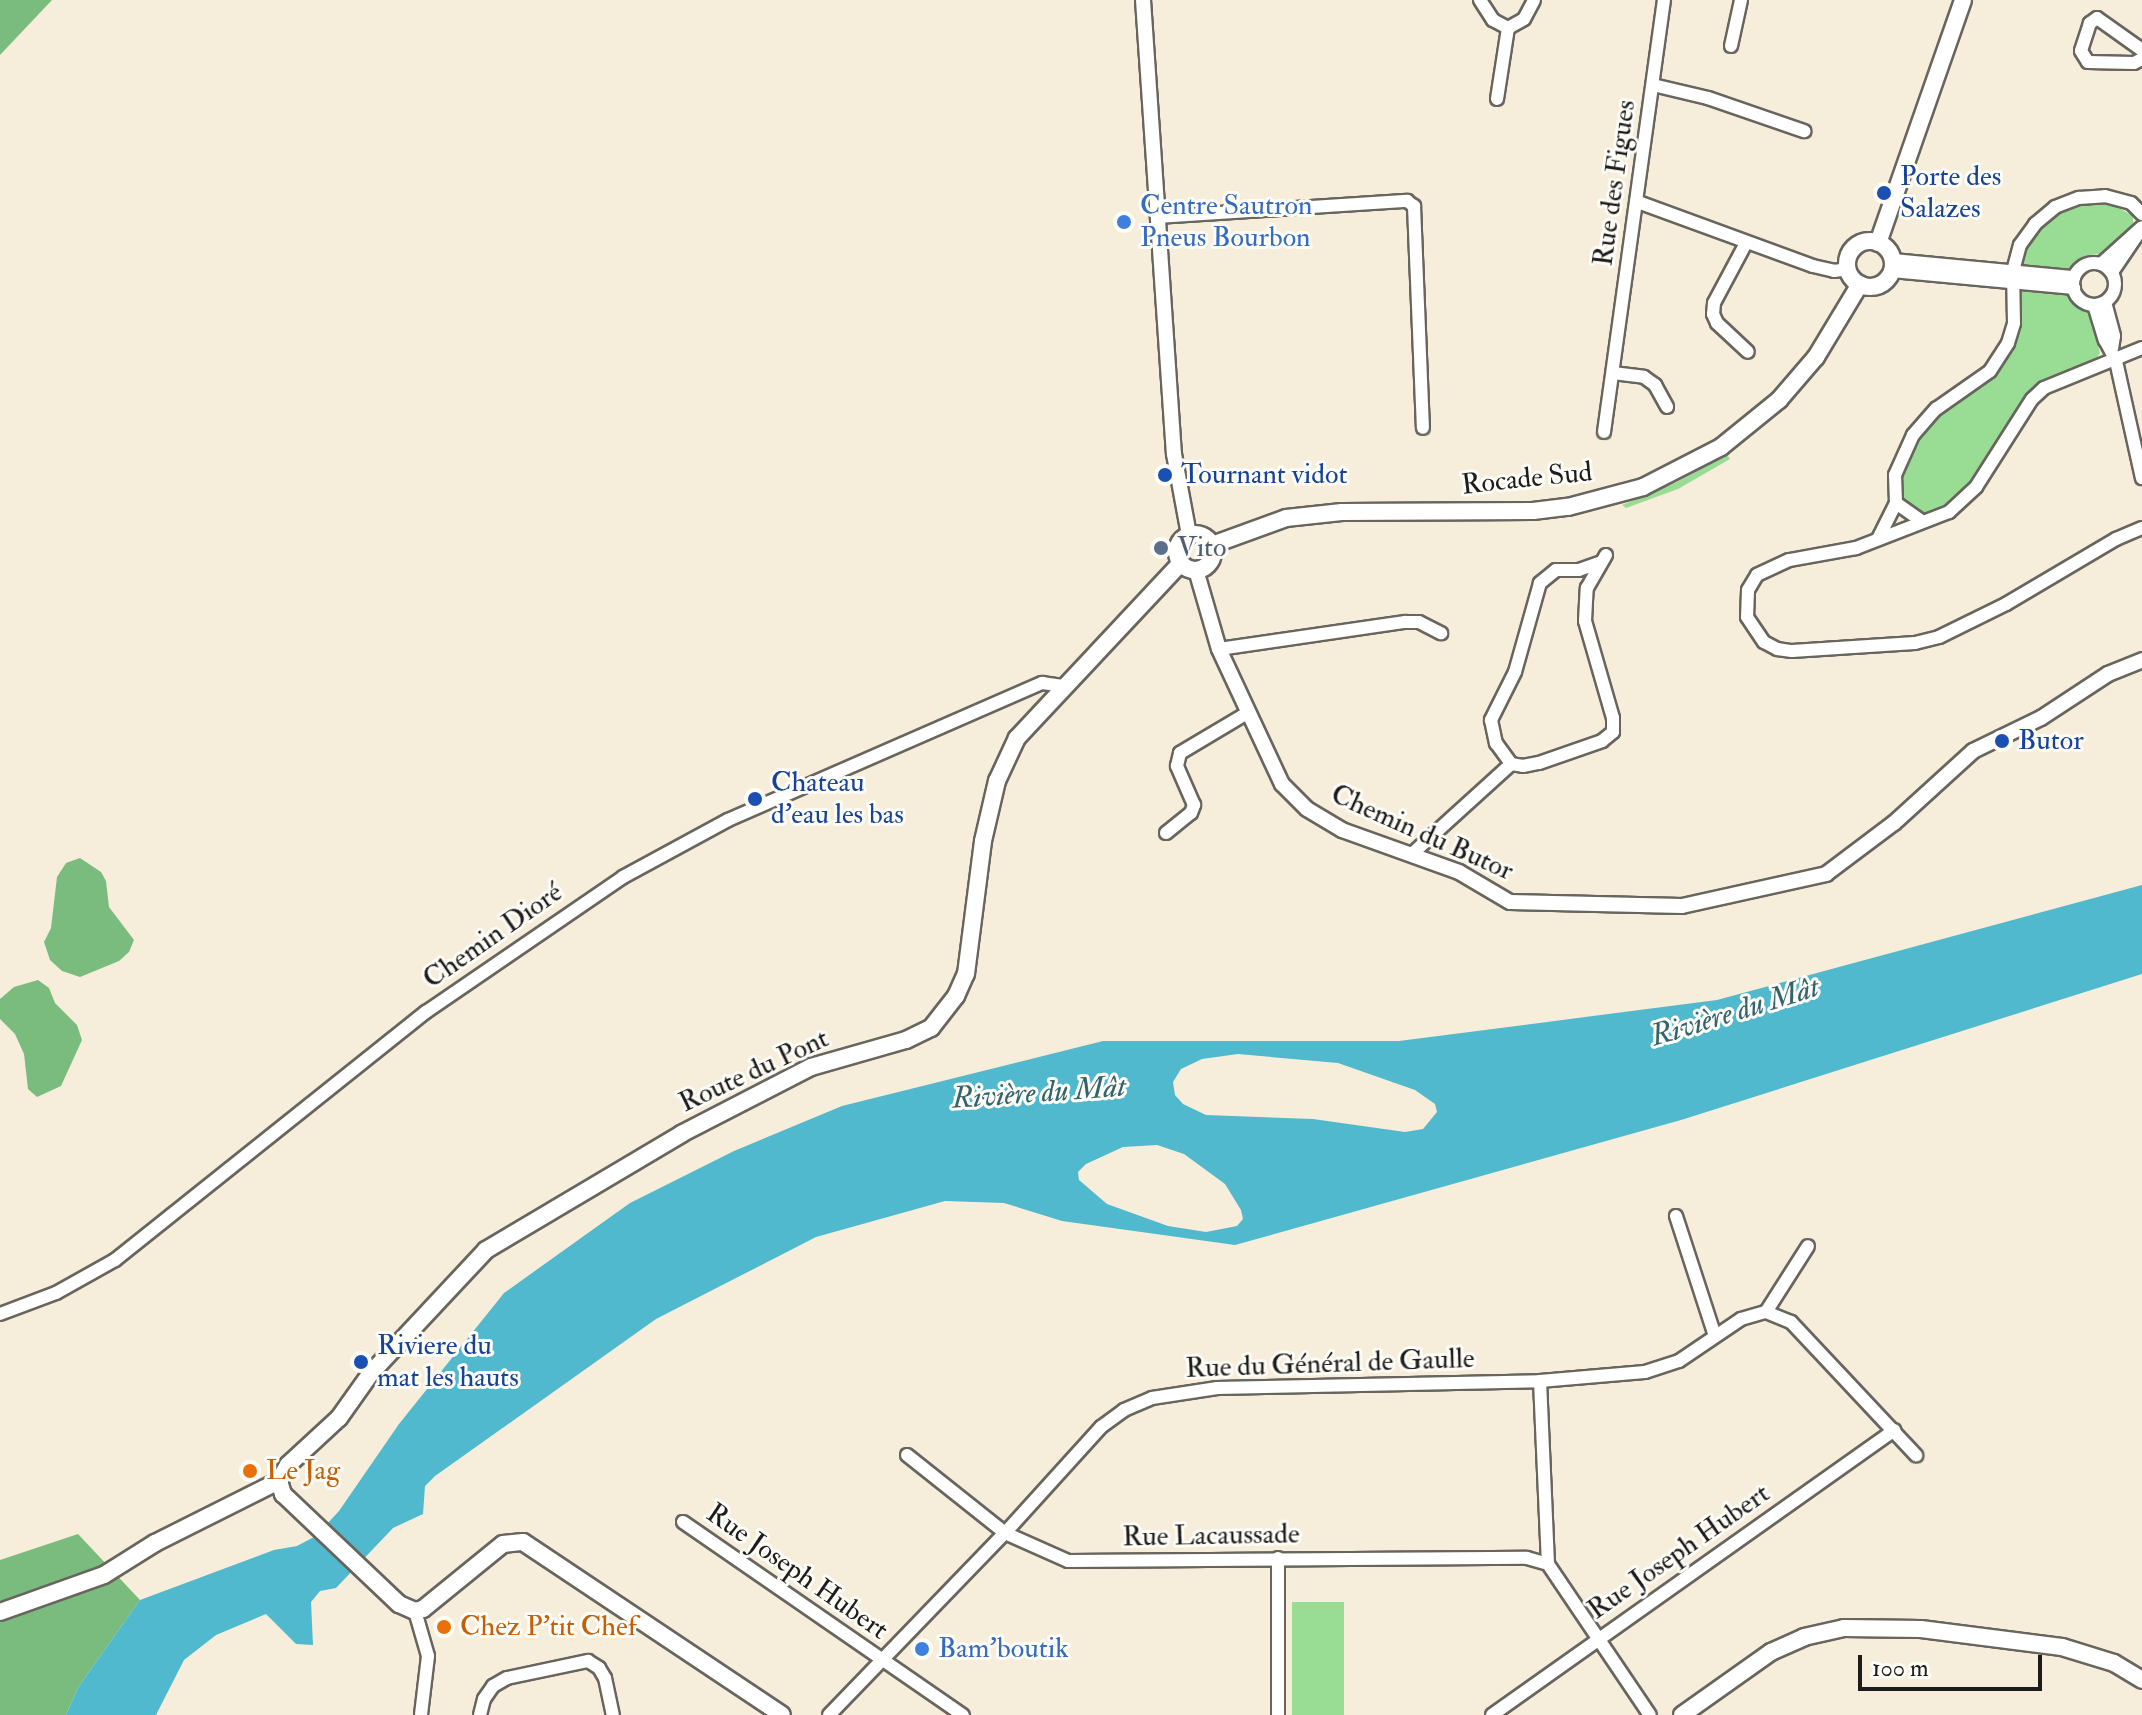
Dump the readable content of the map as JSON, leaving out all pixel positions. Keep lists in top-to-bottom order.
{
  "streets": {
    "main road": ["Rocade Sud", "Route du Pont"],
    "street": [
      "Rue des Figues",
      "Chemin du Butor",
      "Chemin Dioré",
      "Rue du Général de Gaulle",
      "Rue Lacaussade",
      "Rue Joseph Hubert"
    ]
  },
  "crossings": [
    ["Rocade Sud", "Chemin du Butor"],
    ["Rocade Sud", "Route du Pont"],
    ["Chemin du Butor", "Route du Pont"],
    ["Chemin Dioré", "Route du Pont"],
    ["Rue du Général de Gaulle", "Rue Lacaussade"],
    ["Rue du Général de Gaulle", "Rue Joseph Hubert"]
  ],
  "water": ["Rivière du Mât"],
  "places": [
    "Porte des Salazes",
    "Centre Sautron Pneus Bourbon",
    "Tournant vidot",
    "Vito",
    "Butor",
    "Chateau d'eau les bas",
    "Riviere du mat les hauts",
    "Le Jag",
    "Chez P'tit Chef",
    "Bam'boutik"
  ],
  "scale_bar": "100 m"
}
